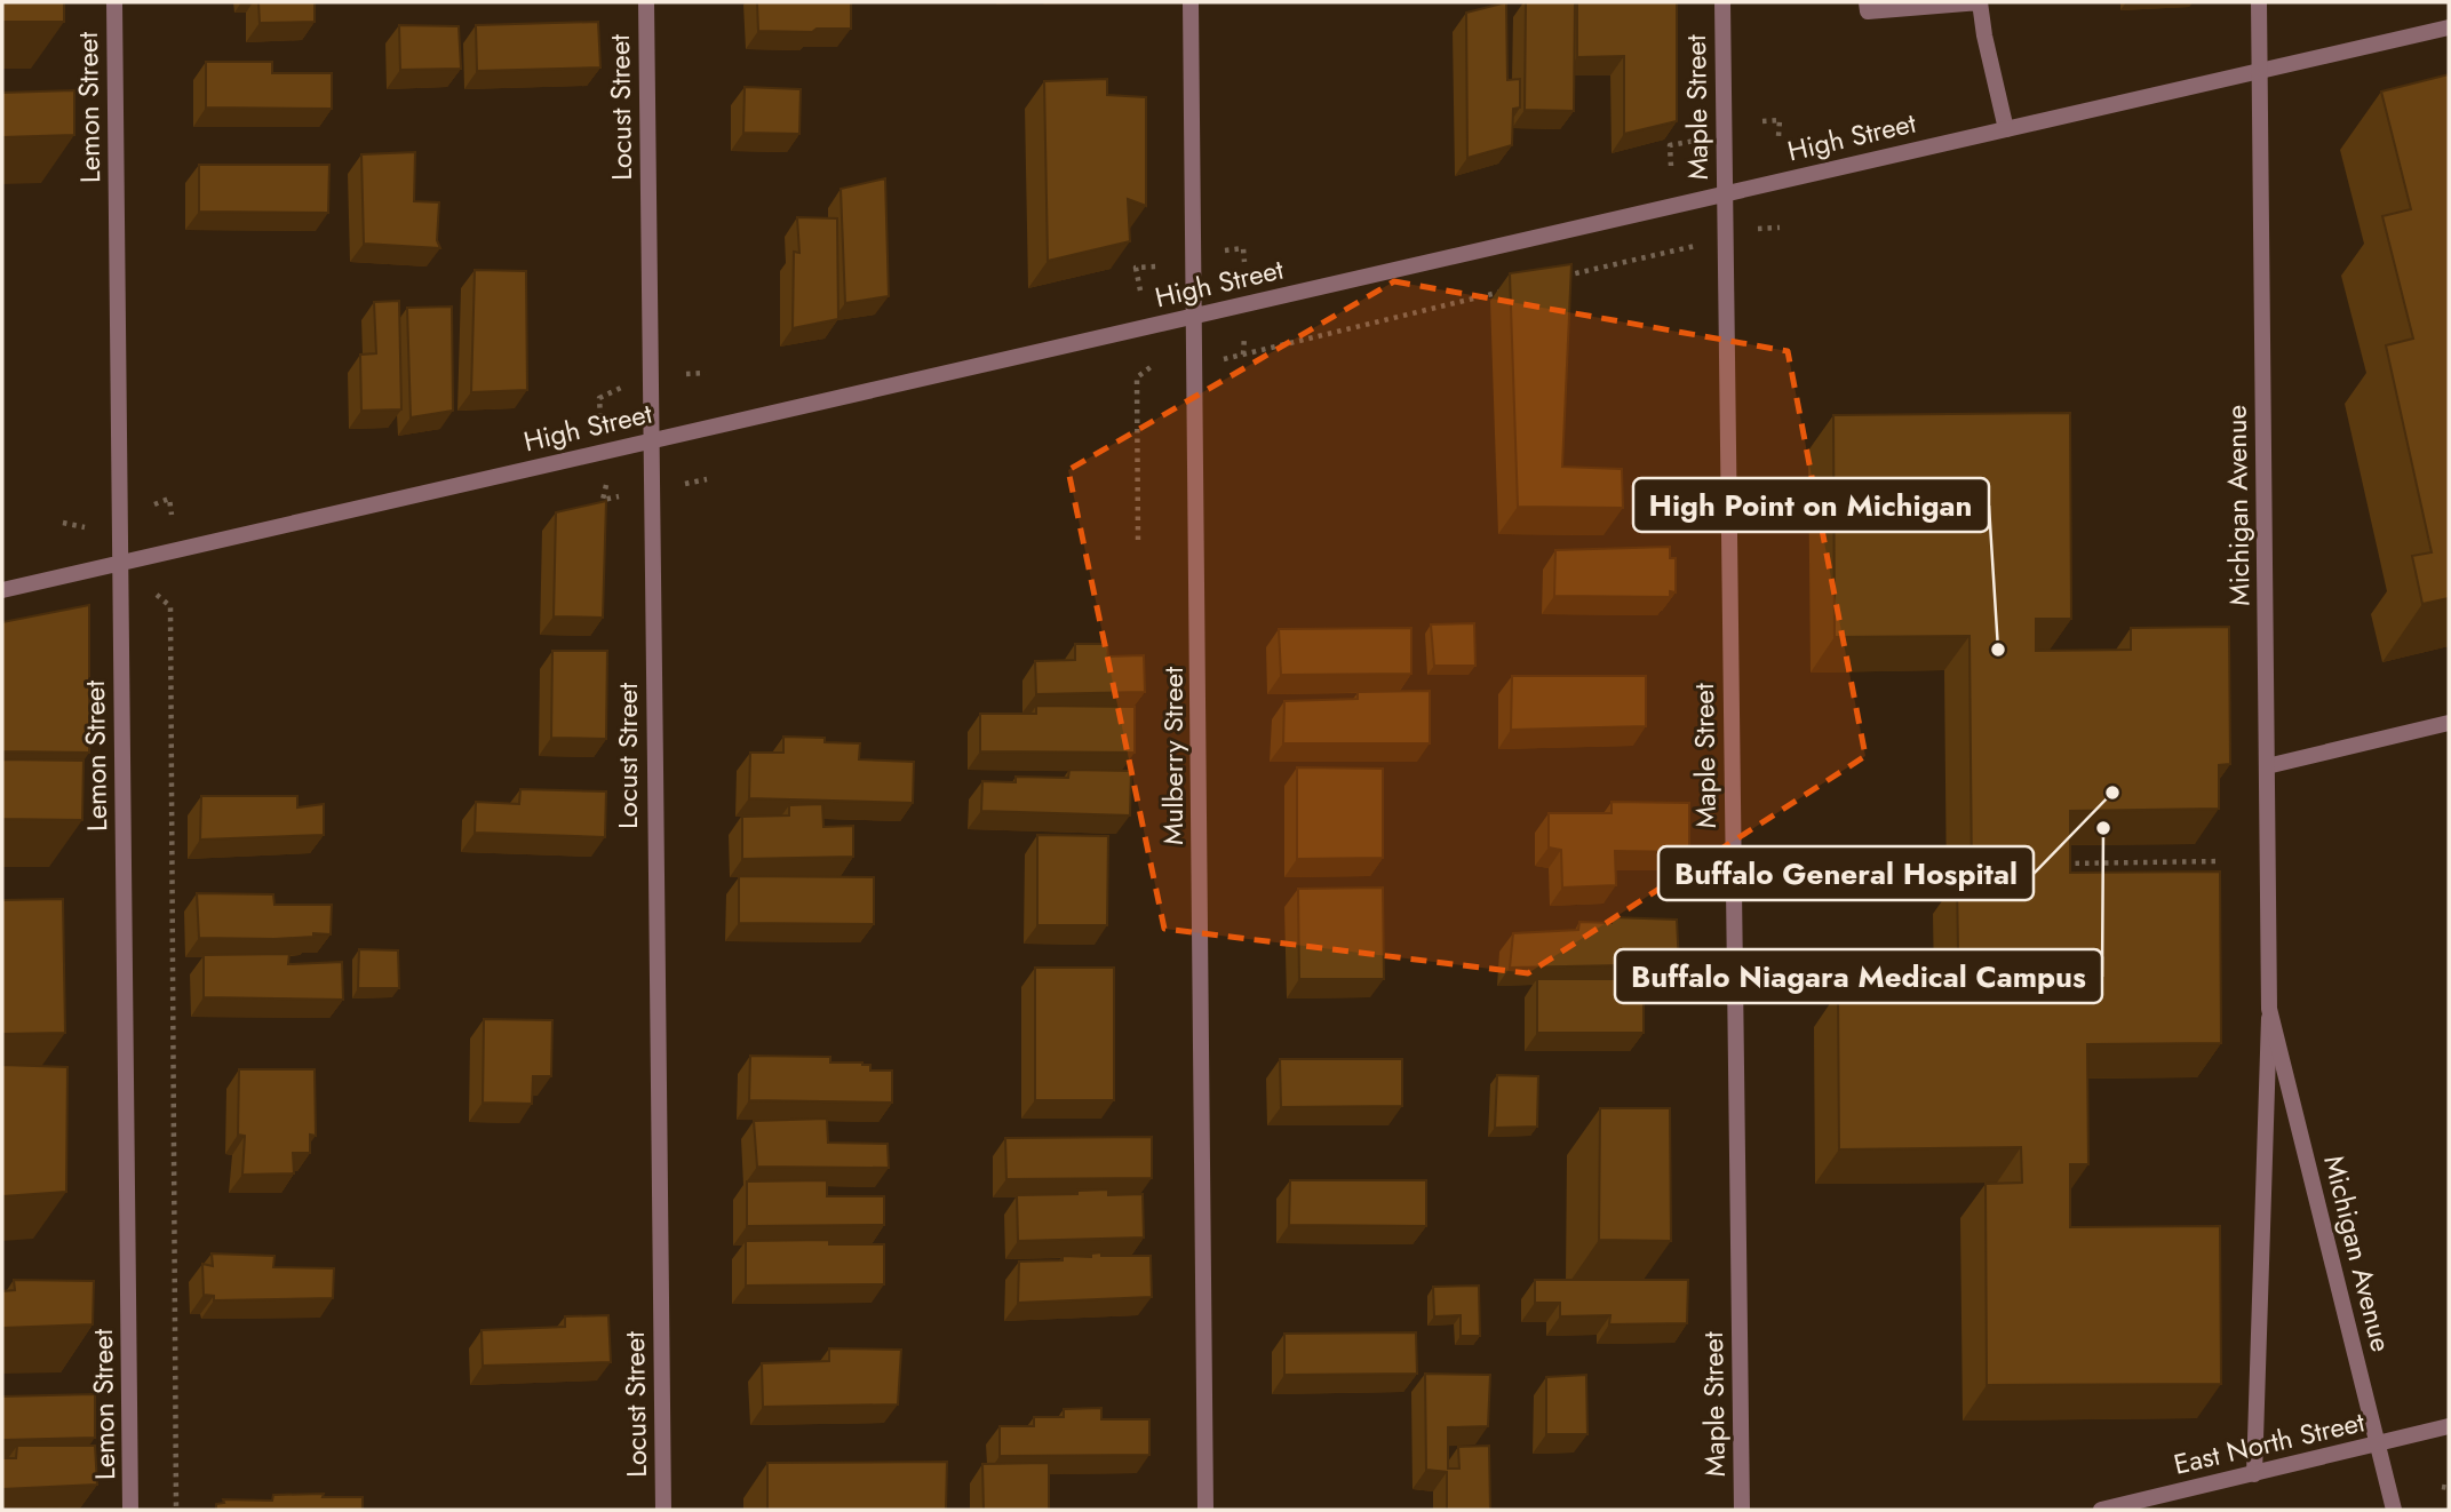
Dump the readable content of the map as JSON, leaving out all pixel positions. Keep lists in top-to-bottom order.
{
  "streets": {
    "street": [
      "Lemon Street",
      "Locust Street",
      "Maple Street",
      "High Street",
      "Michigan Avenue",
      "Mulberry Street",
      "East North Street"
    ]
  },
  "crossings": [
    ["Lemon Street", "High Street"],
    ["Locust Street", "High Street"],
    ["Maple Street", "High Street"],
    ["High Street", "Michigan Avenue"],
    ["High Street", "Mulberry Street"],
    ["Michigan Avenue", "East North Street"]
  ],
  "places": ["High Point on Michigan", "Buffalo General Hospital", "Buffalo Niagara Medical Campus"]
}
